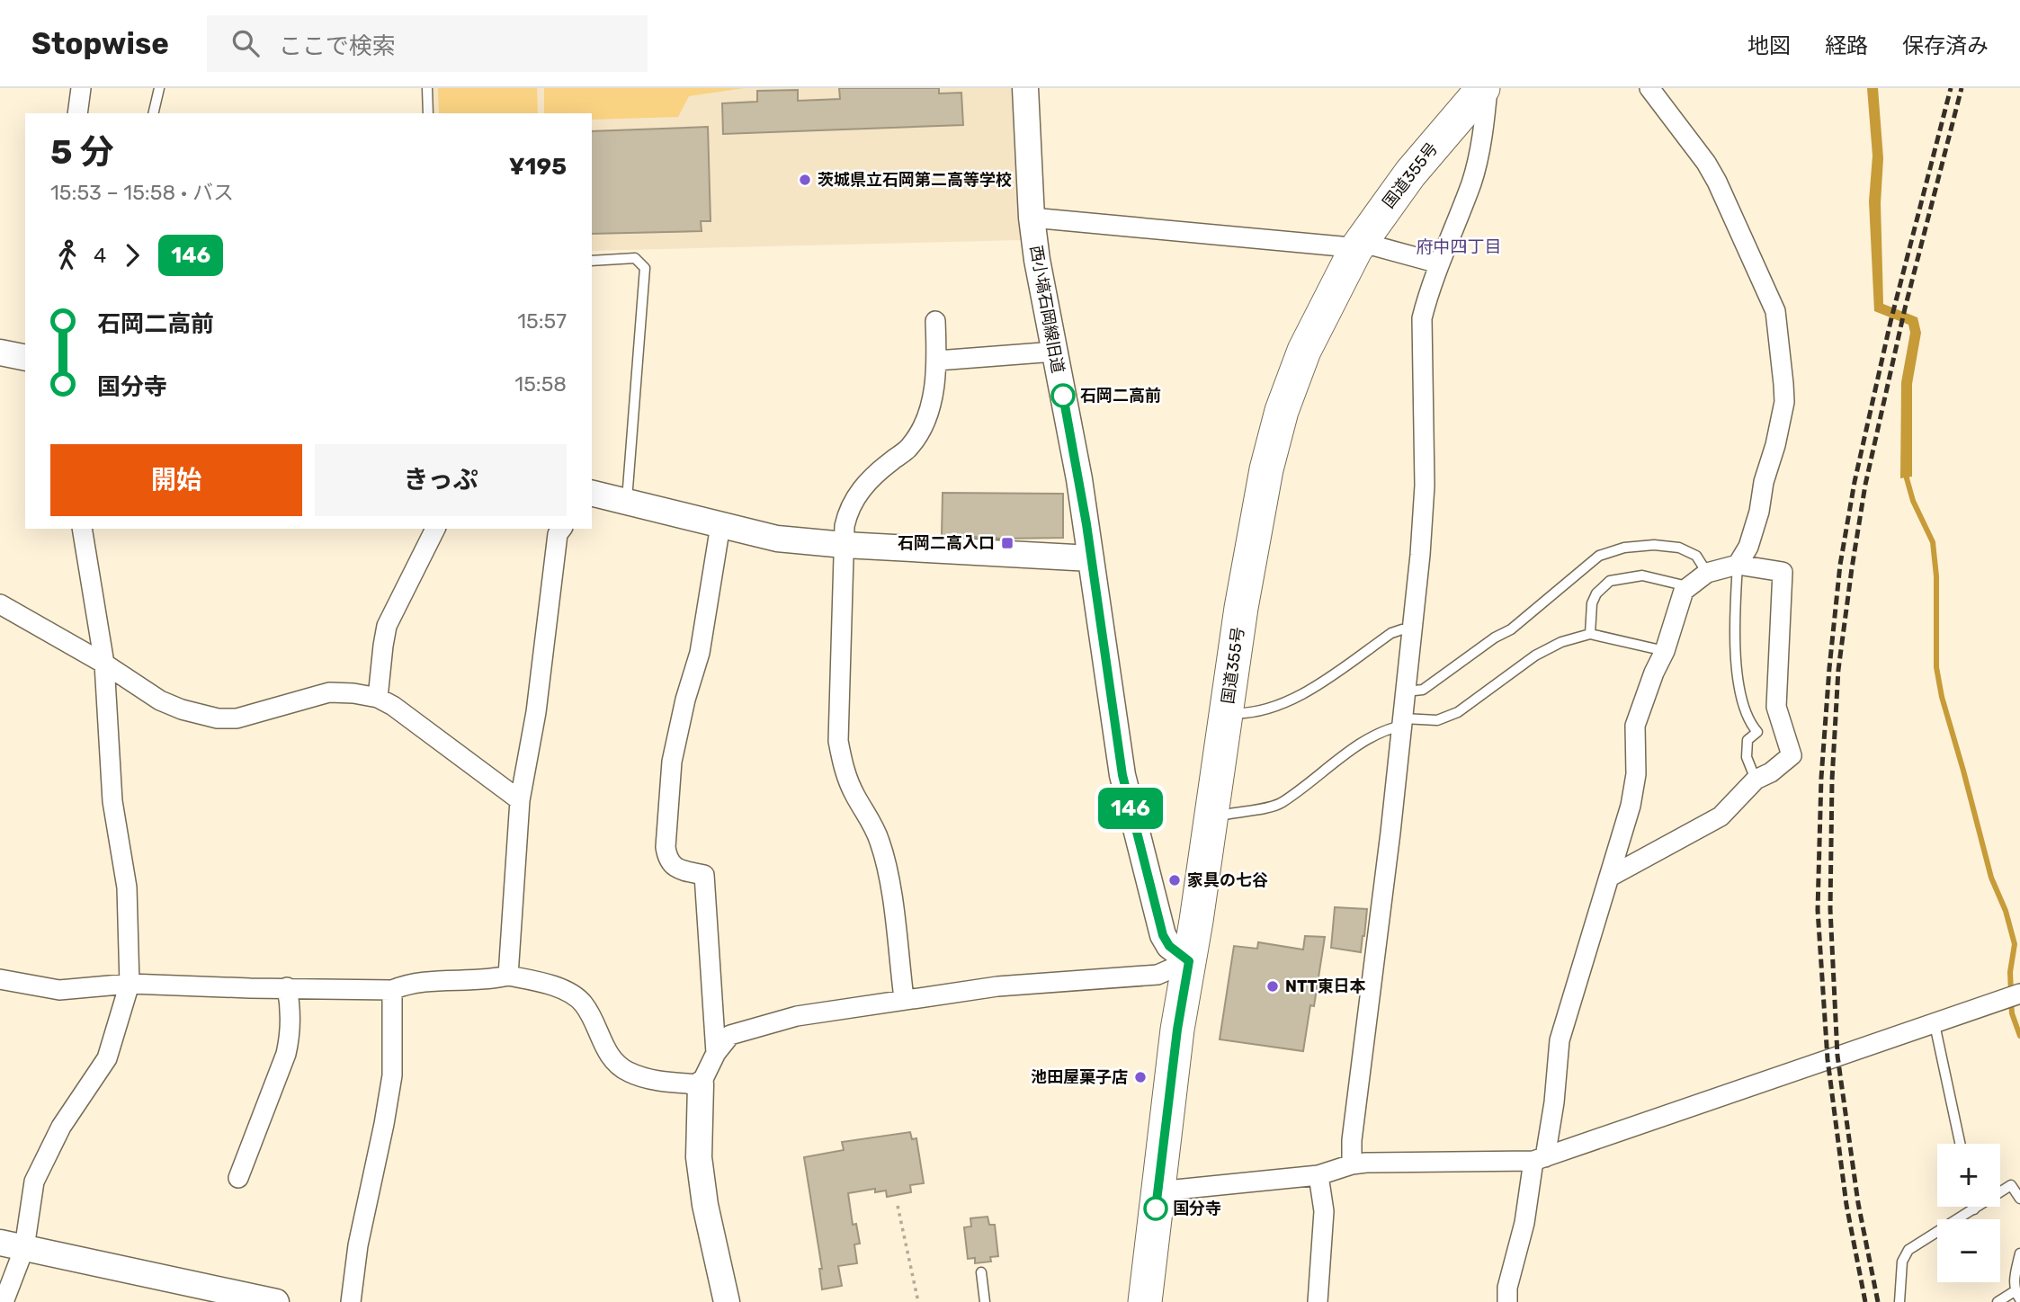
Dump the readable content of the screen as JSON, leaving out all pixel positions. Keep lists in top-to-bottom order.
{
  "streets": {
    "highway": ["国道355号"],
    "street": ["西小塙石岡線旧道"]
  },
  "crossings": [
    ["国道355号", "西小塙石岡線旧道"]
  ],
  "districts": ["府中四丁目"],
  "places": {
    "other": [
      "茨城県立石岡第二高等学校",
      "石岡二高前",
      "家具の七谷",
      "NTT東日本",
      "池田屋菓子店",
      "国分寺"
    ],
    "transit": ["石岡二高入口"]
  },
  "lines": ["bus line 146"],
  "page": {
    "header": "Stopwise",
    "search": "ここで検索",
    "nav": ["地図", "経路", "保存済み"],
    "on_map": "146",
    "heading": ["5 分", "15:53 – 15:58 · バス", "¥195"],
    "legs": ["4", "146"],
    "list": [
      {
        "name": "石岡二高前",
        "value": "15:57"
      },
      {
        "name": "国分寺",
        "value": "15:58"
      }
    ],
    "buttons": ["開始", "きっぷ"],
    "map_buttons": ["+", "−"]
  }
}
